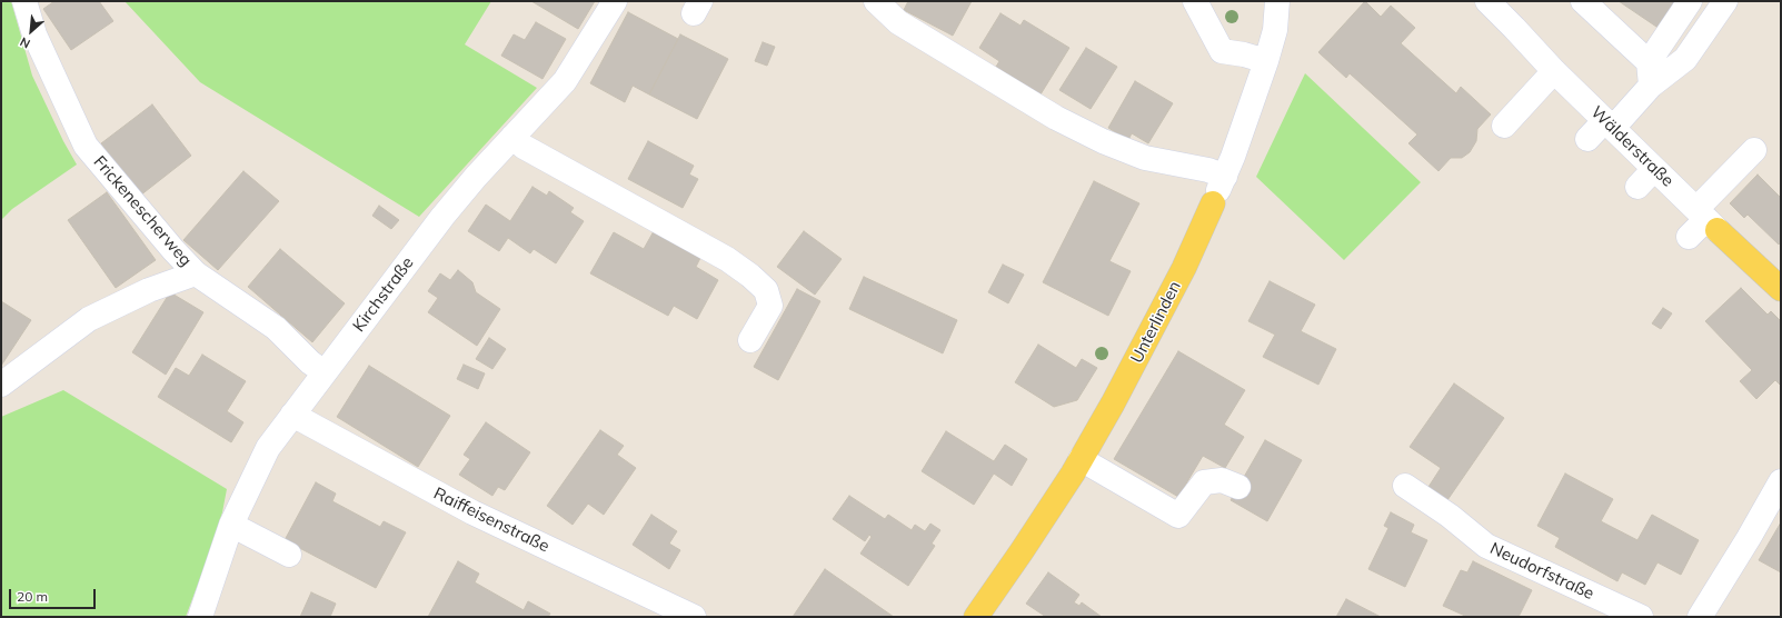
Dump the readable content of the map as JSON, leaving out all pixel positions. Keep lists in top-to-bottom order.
{
  "streets": {
    "main road": ["Wälderstraße", "Unterlinden"],
    "street": [
      "Frickenescherweg",
      "Kirchstraße",
      "Raiffeisenstraße",
      "Neudorfstraße"
    ]
  },
  "crossings": [
    ["Frickenescherweg", "Kirchstraße"],
    ["Kirchstraße", "Raiffeisenstraße"]
  ],
  "scale_bar": "20 m",
  "north": "bottom left"
}
